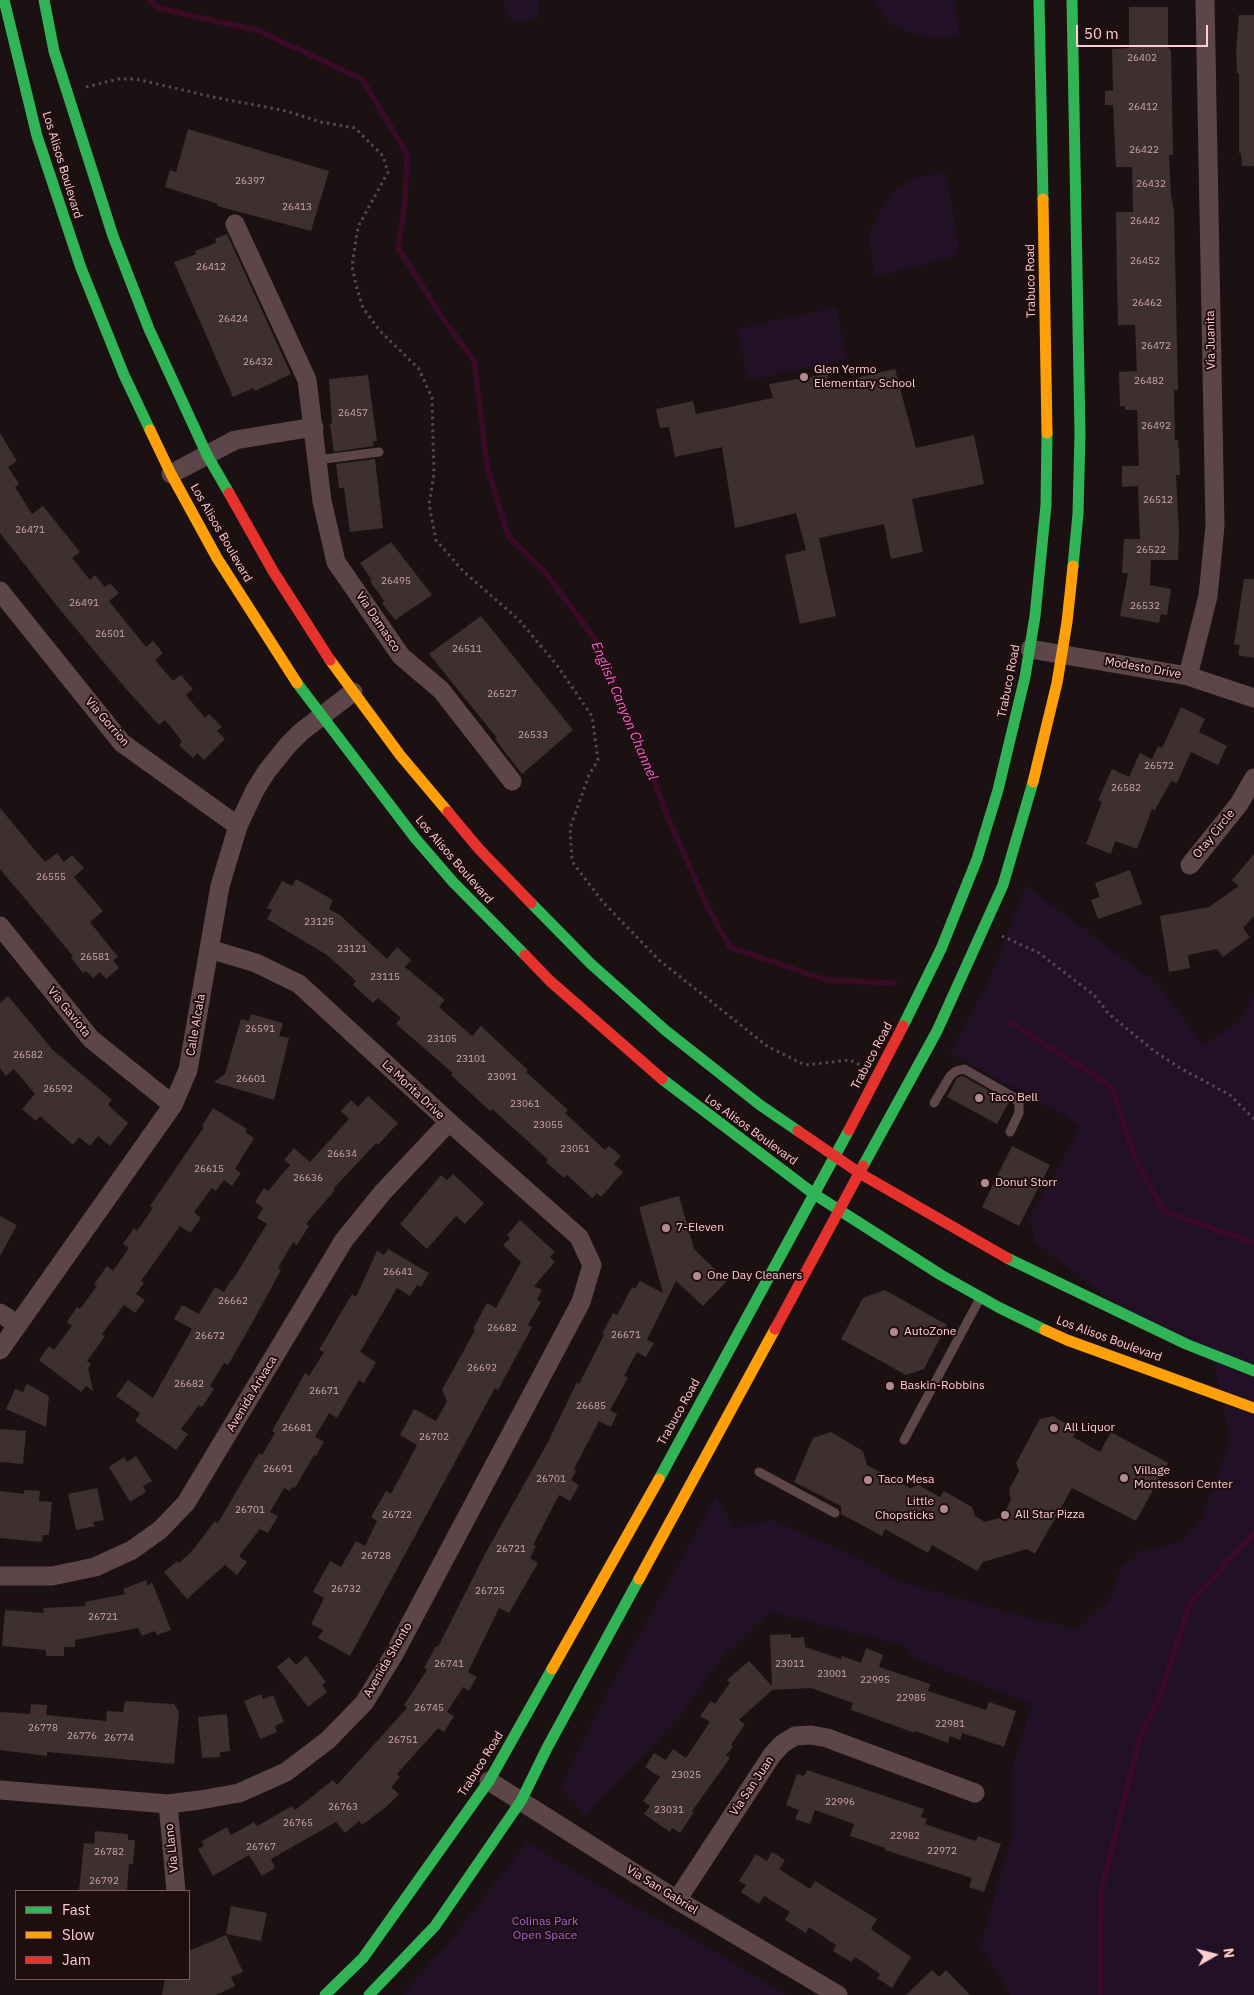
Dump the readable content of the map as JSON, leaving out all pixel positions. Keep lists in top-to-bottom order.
{
  "streets": {
    "main road": ["Los Alisos Boulevard", "Trabuco Road"],
    "street": [
      "Via Juanita",
      "Via Damasco",
      "Modesto Drive",
      "Via Gorrion",
      "Otay Circle",
      "Via Gaviota",
      "Calle Alcala",
      "La Morita Drive",
      "Avenida Arivaca",
      "Avenida Shonto",
      "Via San Juan",
      "Via Llano",
      "Via San Gabriel"
    ]
  },
  "crossings": [
    ["Los Alisos Boulevard", "Trabuco Road"],
    ["Los Alisos Boulevard", "Calle Alcala"],
    ["Trabuco Road", "Modesto Drive"],
    ["Trabuco Road", "Via San Gabriel"],
    ["Via Juanita", "Modesto Drive"],
    ["Via Gorrion", "Calle Alcala"],
    ["Via Gaviota", "Calle Alcala"],
    ["Calle Alcala", "La Morita Drive"],
    ["La Morita Drive", "Avenida Arivaca"],
    ["La Morita Drive", "Avenida Shonto"],
    ["Avenida Shonto", "Via Llano"],
    ["Via San Juan", "Via San Gabriel"]
  ],
  "water": ["English Canyon Channel"],
  "parks": ["Colinas Park Open Space"],
  "places": [
    "Glen Yermo Elementary School",
    "Taco Bell",
    "Donut Storr",
    "7-Eleven",
    "One Day Cleaners",
    "AutoZone",
    "Baskin-Robbins",
    "All Liquor",
    "Village Montessori Center",
    "Taco Mesa",
    "Little Chopsticks",
    "All Star Pizza"
  ],
  "house_numbers": [
    "26402",
    "26412",
    "26422",
    "26397",
    "26432",
    "26413",
    "26442",
    "26452",
    "26412",
    "26462",
    "26424",
    "26472",
    "26432",
    "26482",
    "26457",
    "26492",
    "26512",
    "26471",
    "26522",
    "26495",
    "26491",
    "26532",
    "26501",
    "26511",
    "26527",
    "26533",
    "26572",
    "26582",
    "26555",
    "23125",
    "23121",
    "26581",
    "23115",
    "26591",
    "23105",
    "26582",
    "23101",
    "23091",
    "26601",
    "26592",
    "23061",
    "23055",
    "23051",
    "26634",
    "26615",
    "26636",
    "26641",
    "26662",
    "26682",
    "26671",
    "26672",
    "26692",
    "26682",
    "26671",
    "26685",
    "26681",
    "26702",
    "26691",
    "26701",
    "26701",
    "26722",
    "26721",
    "26728",
    "26732",
    "26725",
    "26721",
    "26741",
    "23011",
    "23001",
    "22995",
    "22985",
    "26745",
    "22981",
    "26778",
    "26776",
    "26774",
    "26751",
    "23025",
    "22996",
    "26763",
    "23031",
    "26765",
    "22982",
    "26767",
    "22972",
    "26782",
    "26792"
  ],
  "legend": ["Fast", "Slow", "Jam"],
  "scale_bar": "50 m",
  "north": "right"
}
